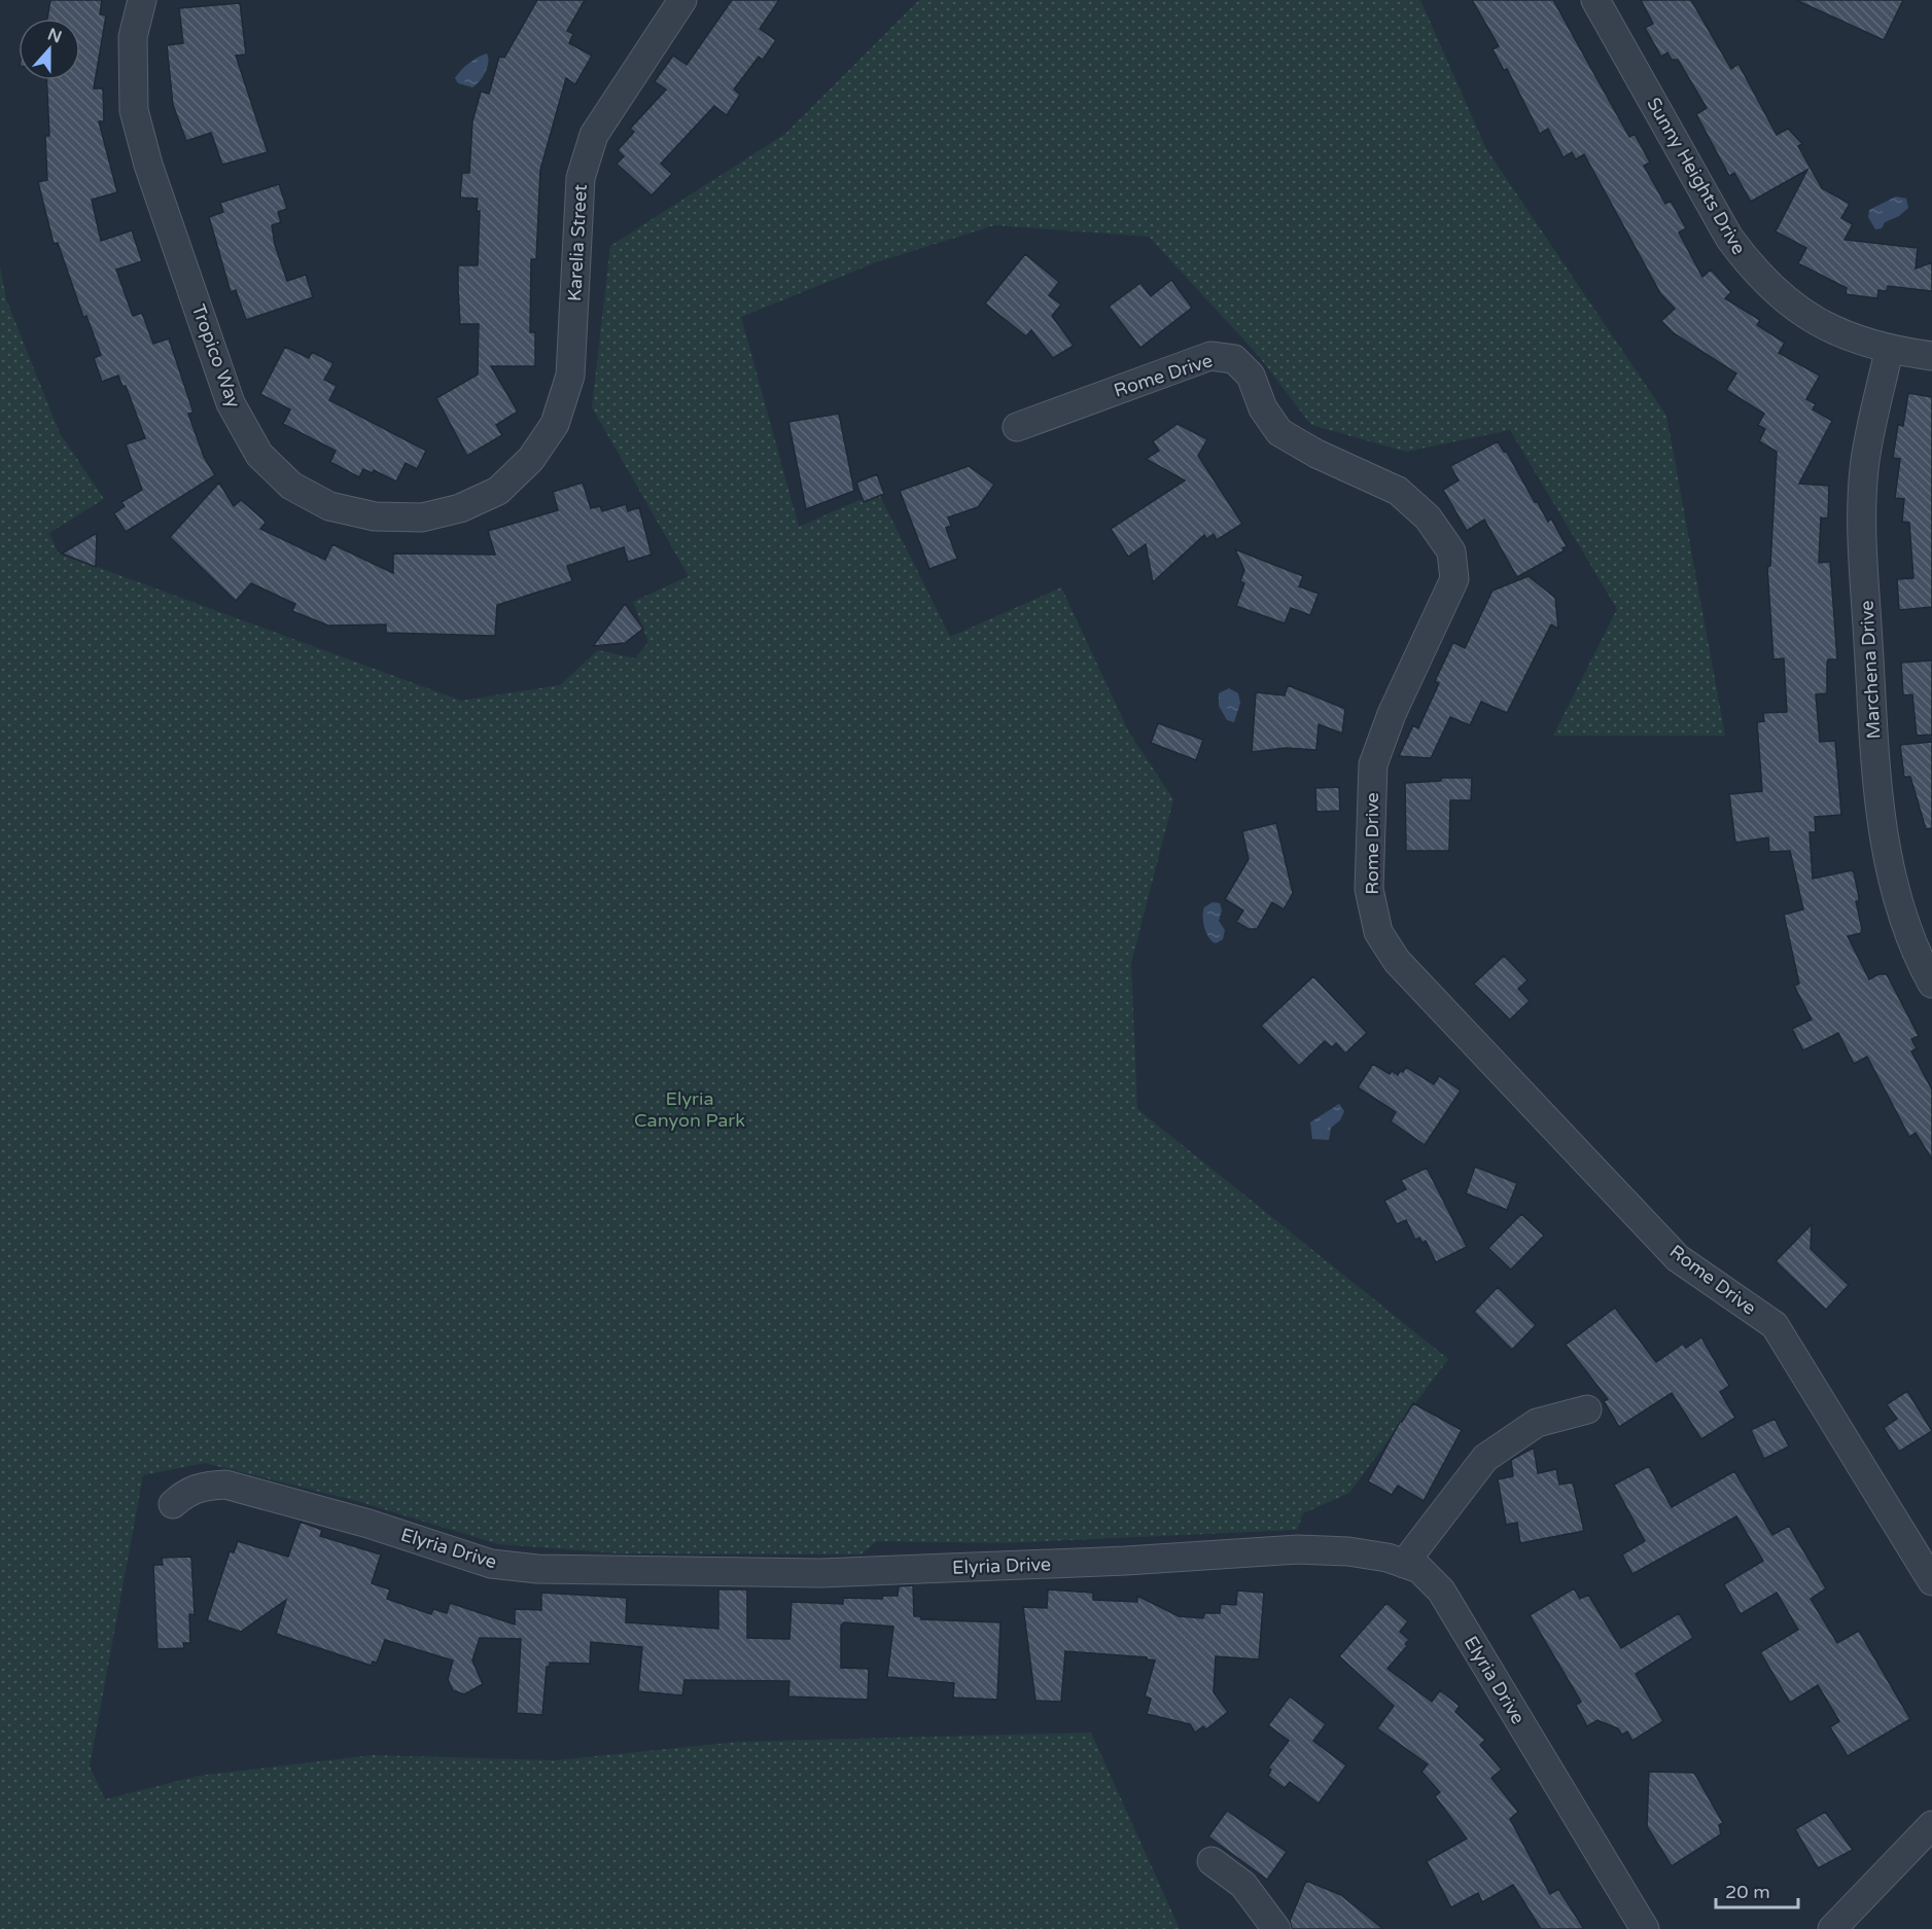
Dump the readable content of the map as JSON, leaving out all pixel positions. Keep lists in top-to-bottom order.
{
  "streets": {
    "street": [
      "Sunny Heights Drive",
      "Karelia Street",
      "Tropico Way",
      "Rome Drive",
      "Marchena Drive",
      "Elyria Drive"
    ]
  },
  "crossings": [
    ["Sunny Heights Drive", "Marchena Drive"],
    ["Karelia Street", "Tropico Way"]
  ],
  "parks": ["Elyria Canyon Park"],
  "scale_bar": "20 m",
  "north": "top"
}
